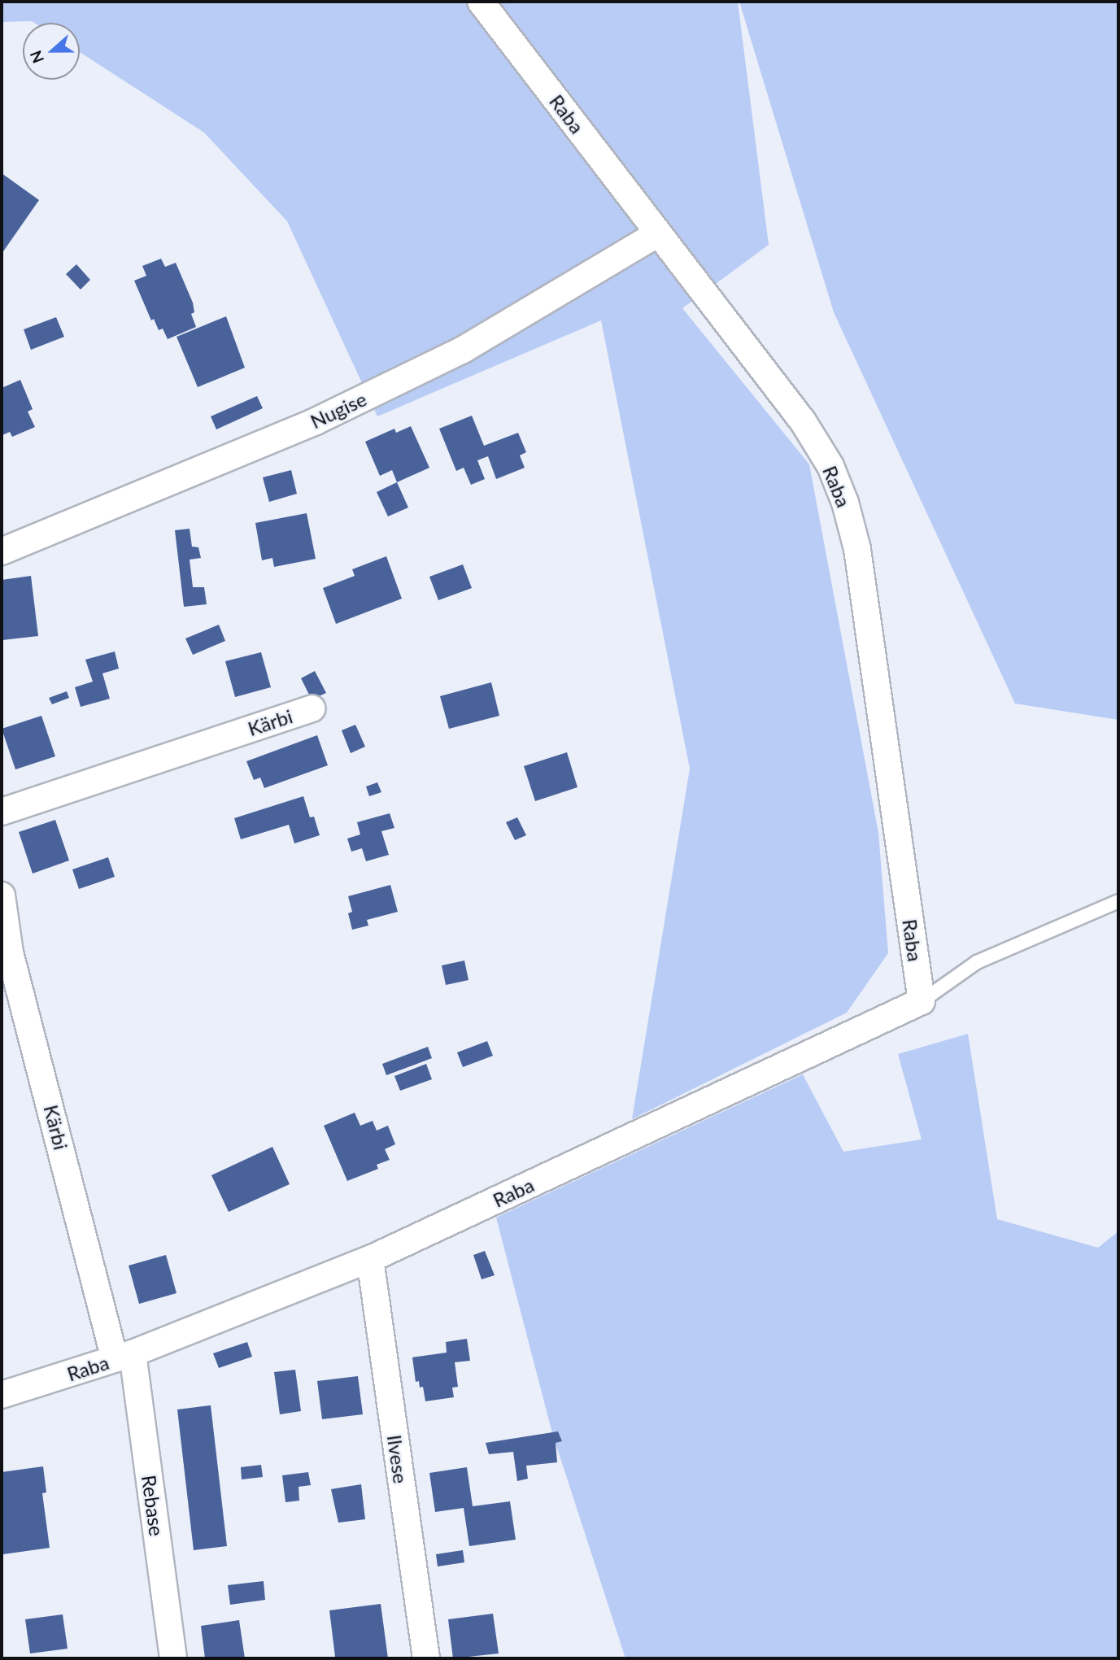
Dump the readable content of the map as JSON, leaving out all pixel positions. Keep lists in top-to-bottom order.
{
  "streets": {
    "street": [
      "Raba",
      "Nugise",
      "Kärbi",
      "Ilvese",
      "Rebase"
    ]
  },
  "crossings": [
    ["Raba", "Nugise"],
    ["Raba", "Kärbi"],
    ["Raba", "Ilvese"],
    ["Raba", "Rebase"],
    ["Kärbi", "Rebase"]
  ],
  "north": "left"
}
